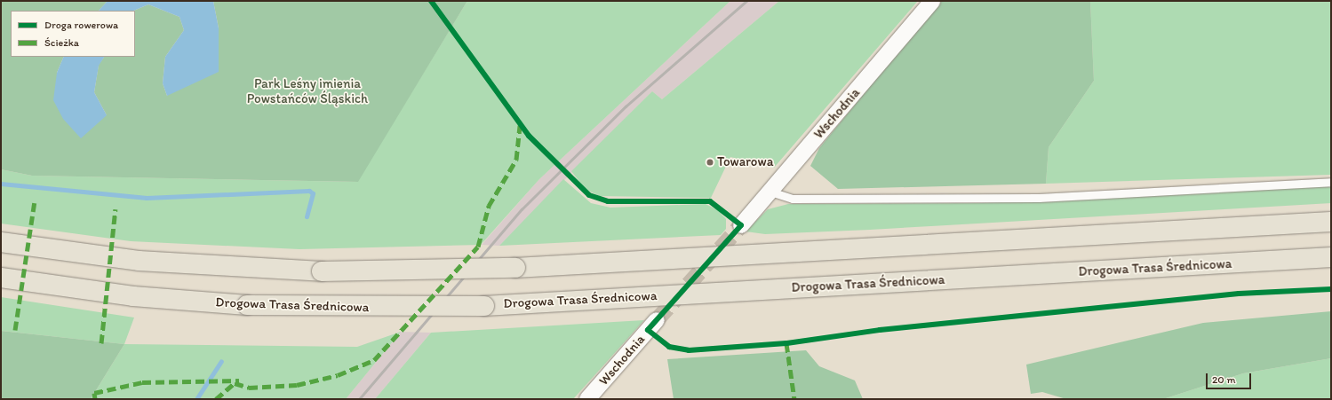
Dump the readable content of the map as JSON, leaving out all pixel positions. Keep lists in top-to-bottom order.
{
  "streets": {
    "main road": ["Drogowa Trasa Średnicowa"],
    "street": ["Wschodnia"]
  },
  "parks": ["Park Leśny imienia Powstańców Śląskich"],
  "places": ["Towarowa"],
  "legend": ["Droga rowerowa", "Ścieżka"],
  "scale_bar": "20 m"
}
